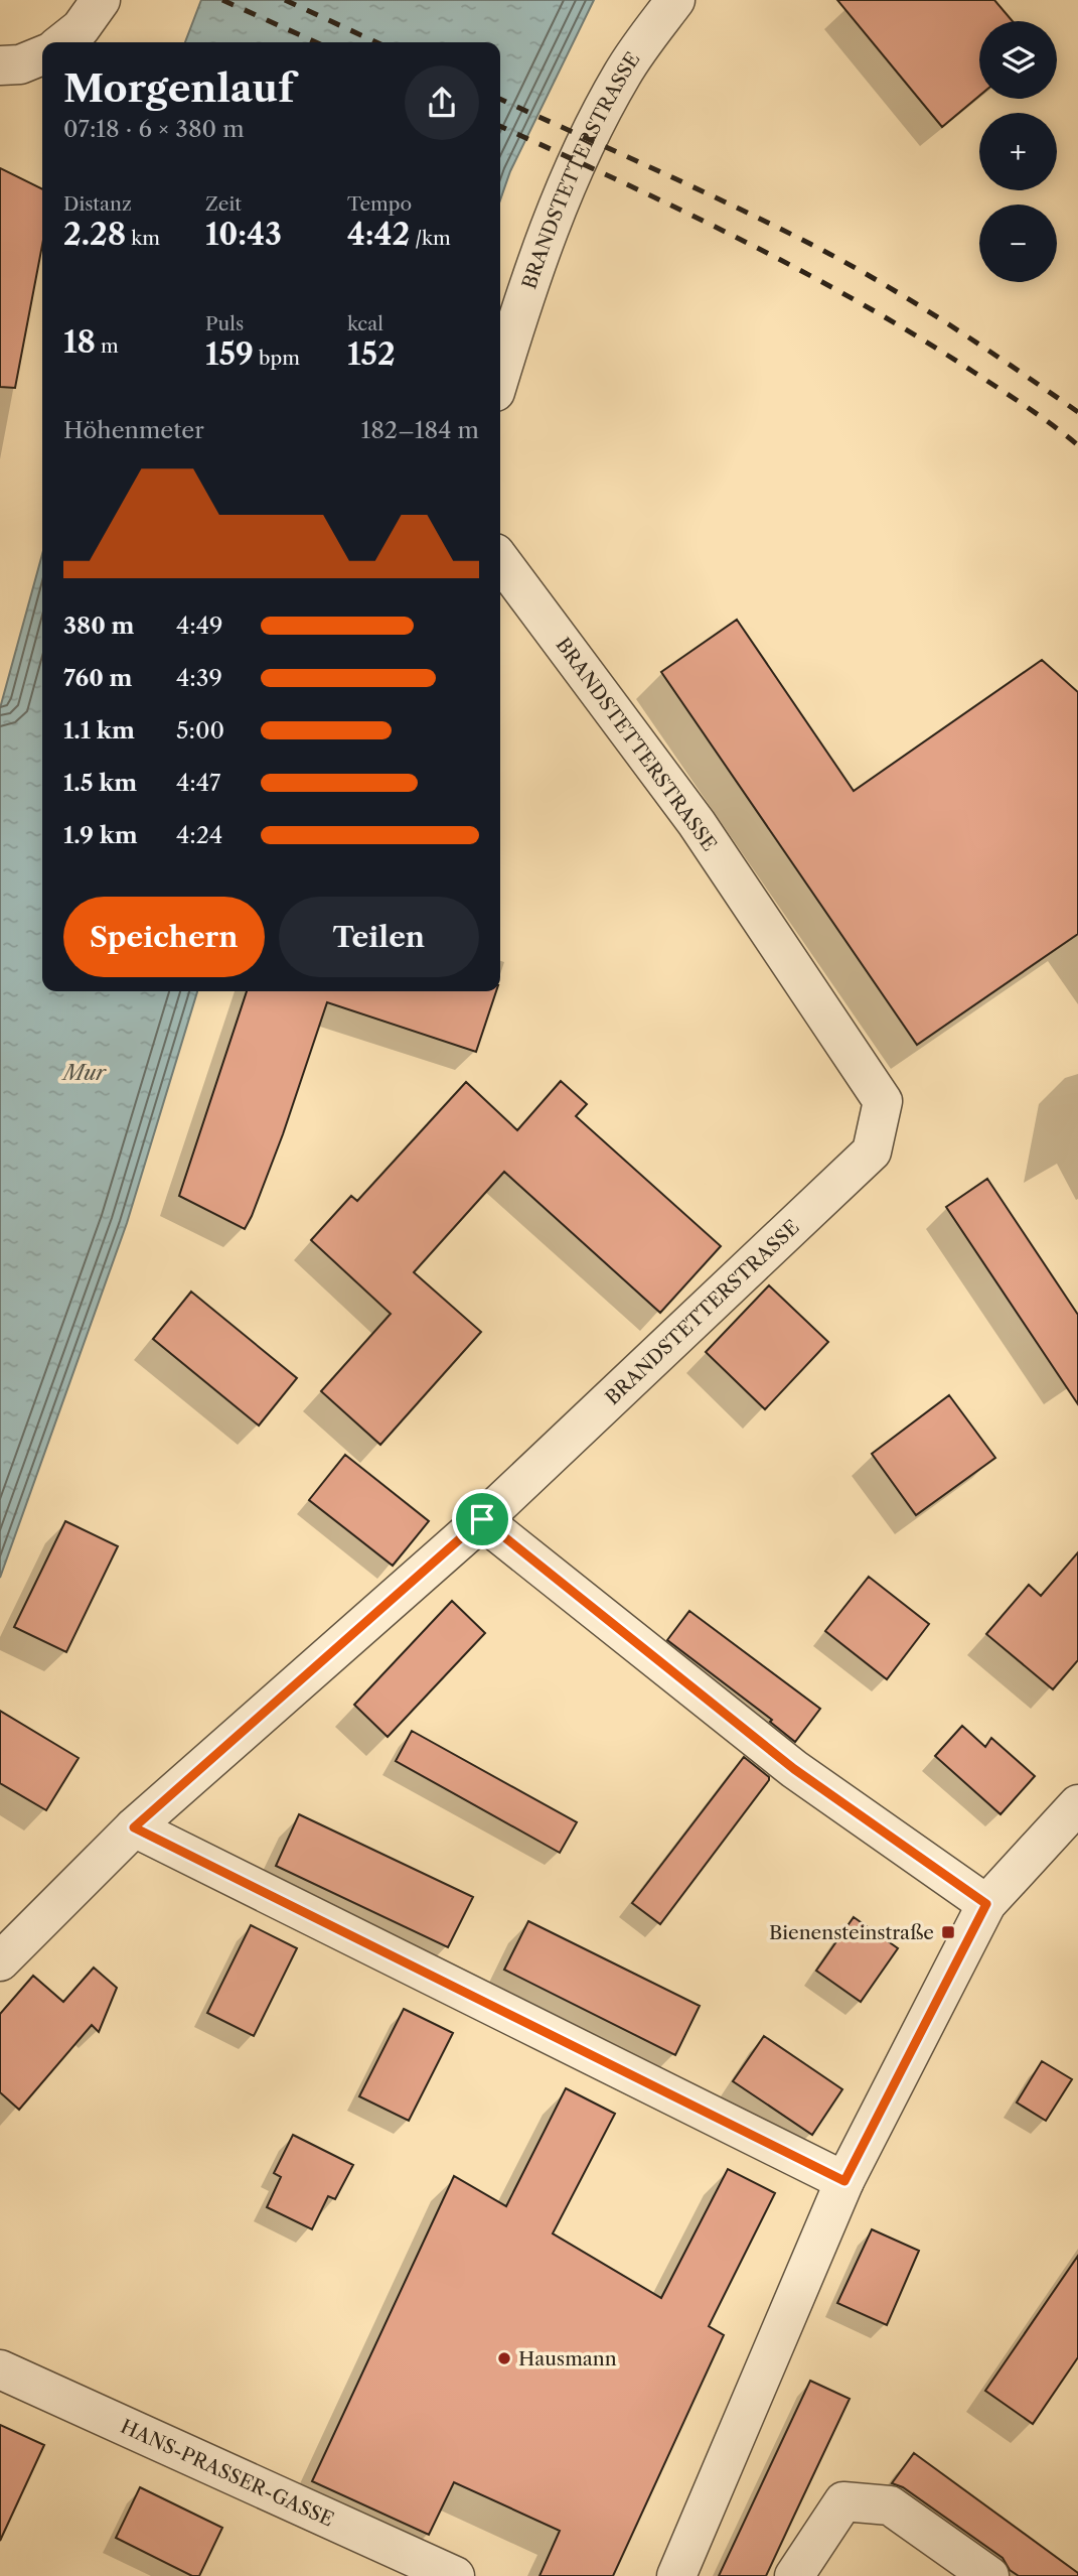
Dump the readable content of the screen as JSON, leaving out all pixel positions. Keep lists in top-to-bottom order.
{
  "streets": {
    "street": ["BRANDSTETTERSTRASSE", "HANS-PRASSER-GASSE"]
  },
  "water": ["Mur"],
  "places": {
    "transit": ["Bienensteinstraße"],
    "other": ["Hausmann"]
  },
  "page": {
    "map_buttons": ["+", "−"],
    "heading": ["Morgenlauf", "07:18 · 6 × 380 m"],
    "stats": [
      ["Distanz", "2.28 km"],
      ["Zeit", "10:43"],
      ["Tempo", "4:42 /km"],
      ["18 m"],
      ["Puls", "159 bpm"],
      ["kcal", "152"]
    ],
    "chart": ["Höhenmeter", "182–184 m"],
    "list": [
      {
        "name": "380 m",
        "note": "4:49"
      },
      {
        "name": "760 m",
        "note": "4:39"
      },
      {
        "name": "1.1 km",
        "note": "5:00"
      },
      {
        "name": "1.5 km",
        "note": "4:47"
      },
      {
        "name": "1.9 km",
        "note": "4:24"
      }
    ],
    "buttons": ["Speichern", "Teilen"]
  }
}
